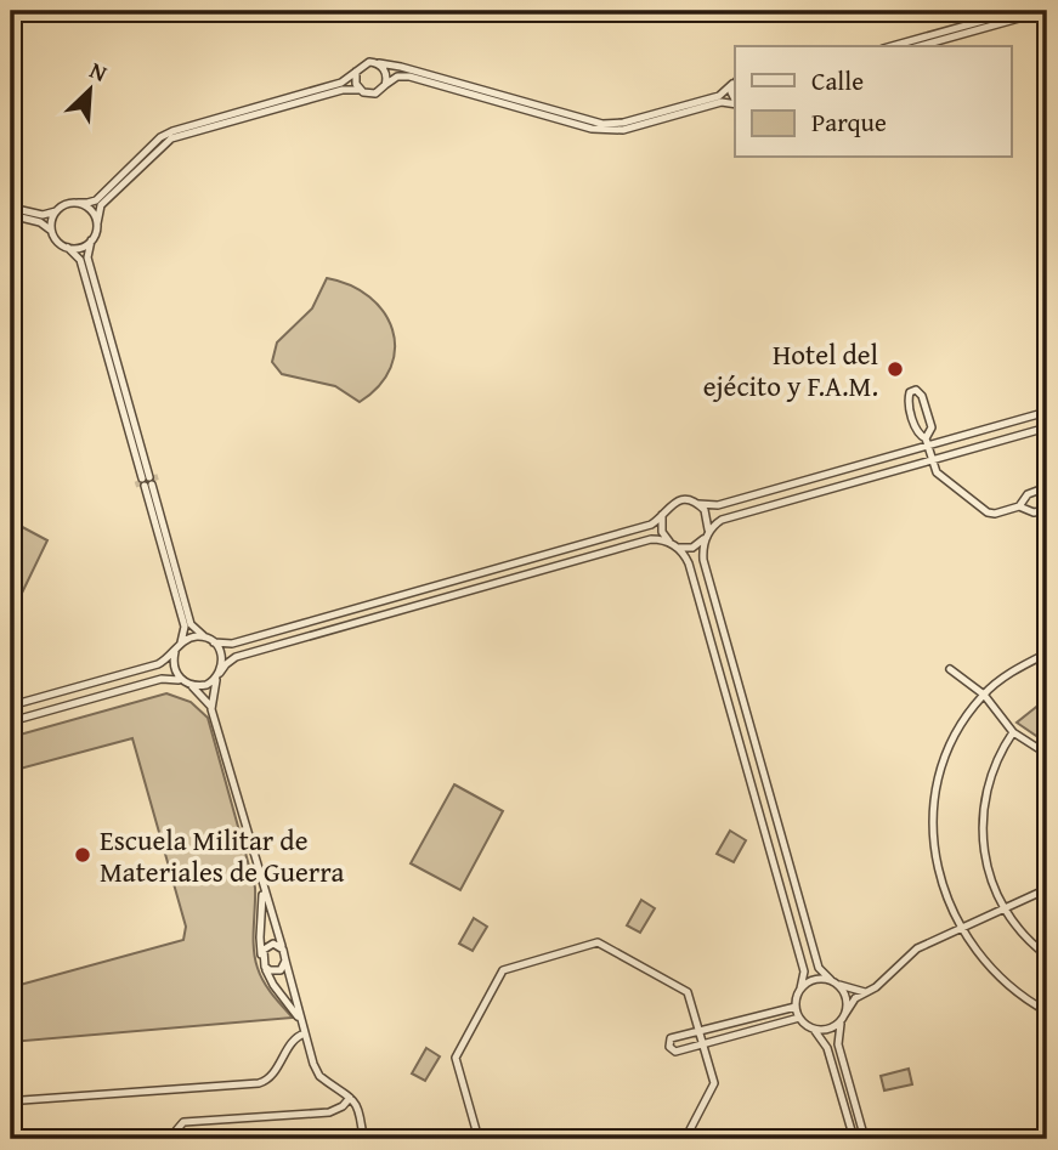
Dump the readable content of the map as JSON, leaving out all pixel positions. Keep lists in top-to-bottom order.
{
  "places": ["Hotel del ejécito y F.A.M.", "Escuela Militar de Materiales de Guerra"],
  "legend": ["Calle", "Parque"],
  "north": "top right"
}
